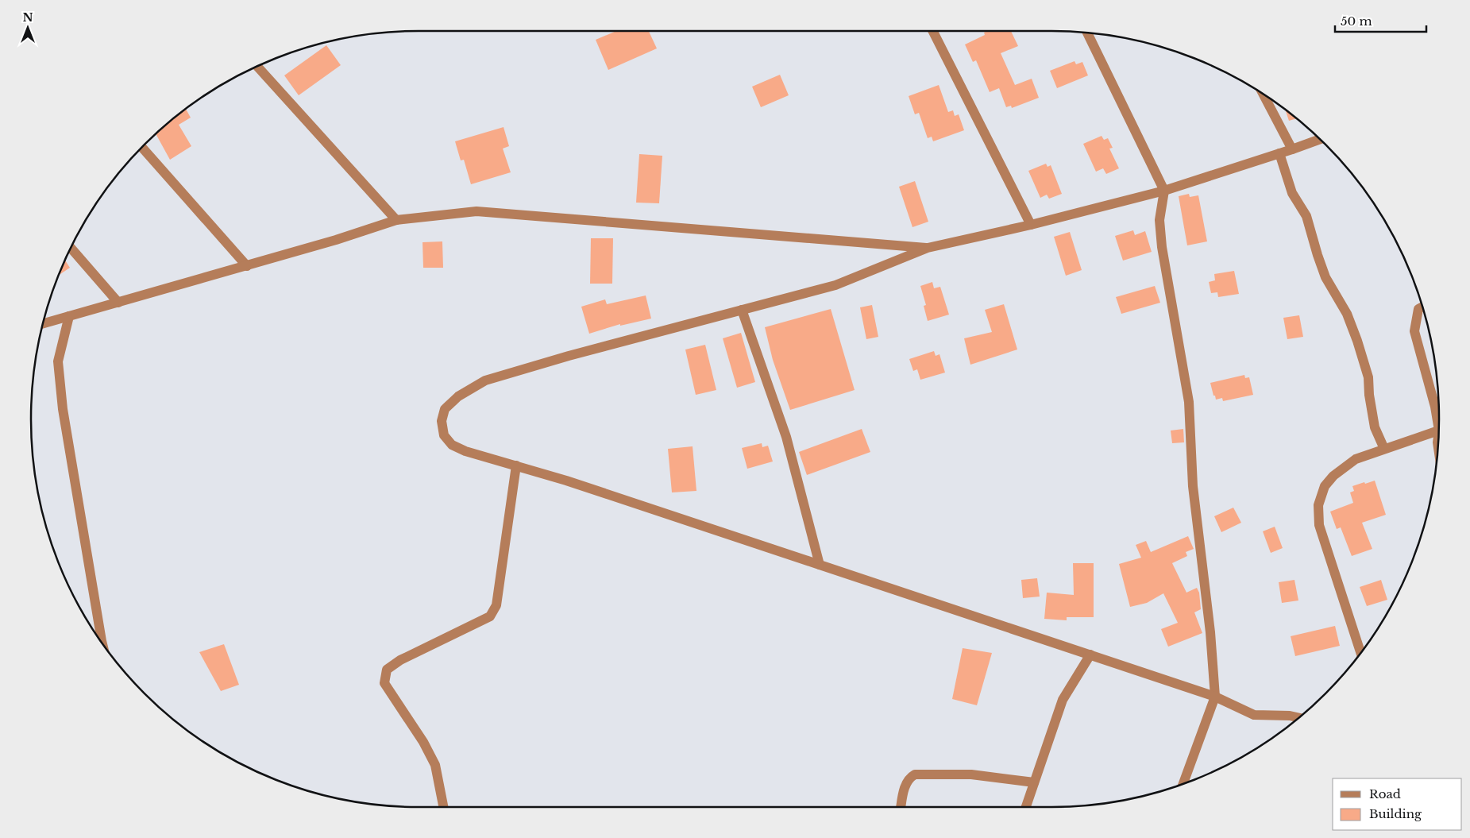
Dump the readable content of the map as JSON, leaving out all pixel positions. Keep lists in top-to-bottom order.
{
  "legend": ["Road", "Building"],
  "scale_bar": "50 m",
  "north": "top"
}
